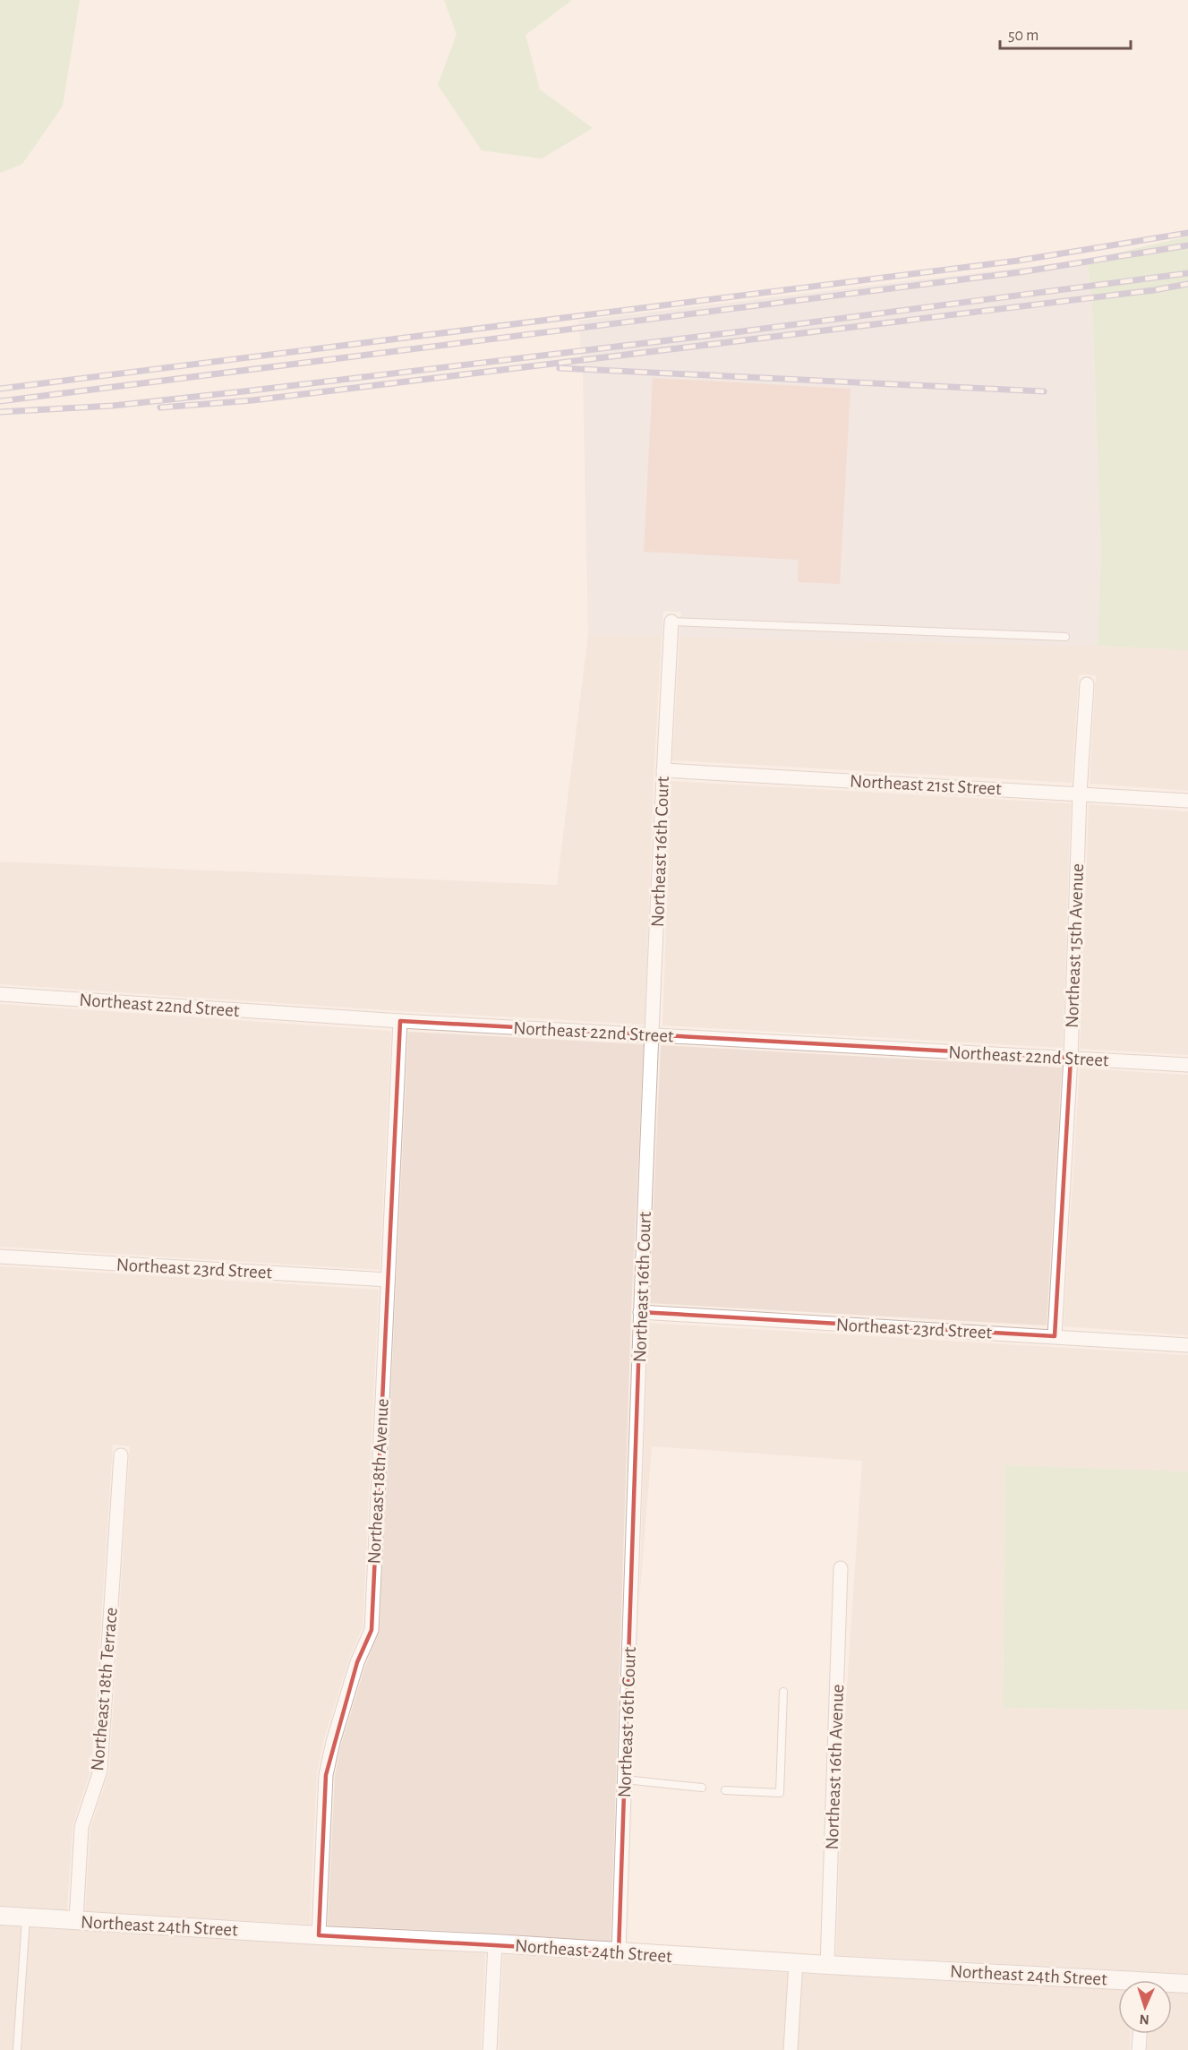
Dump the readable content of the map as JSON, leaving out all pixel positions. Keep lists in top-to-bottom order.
{
  "streets": {
    "street": [
      "Northeast 21st Street",
      "Northeast 16th Court",
      "Northeast 15th Avenue",
      "Northeast 22nd Street",
      "Northeast 23rd Street",
      "Northeast 18th Avenue",
      "Northeast 18th Terrace",
      "Northeast 16th Avenue",
      "Northeast 24th Street"
    ]
  },
  "crossings": [
    ["Northeast 21st Street", "Northeast 16th Court"],
    ["Northeast 21st Street", "Northeast 15th Avenue"],
    ["Northeast 16th Court", "Northeast 22nd Street"],
    ["Northeast 16th Court", "Northeast 23rd Street"],
    ["Northeast 16th Court", "Northeast 24th Street"],
    ["Northeast 15th Avenue", "Northeast 22nd Street"],
    ["Northeast 15th Avenue", "Northeast 23rd Street"],
    ["Northeast 22nd Street", "Northeast 18th Avenue"],
    ["Northeast 23rd Street", "Northeast 18th Avenue"],
    ["Northeast 18th Avenue", "Northeast 24th Street"],
    ["Northeast 18th Terrace", "Northeast 24th Street"],
    ["Northeast 16th Avenue", "Northeast 24th Street"]
  ],
  "scale_bar": "50 m",
  "north": "bottom"
}
